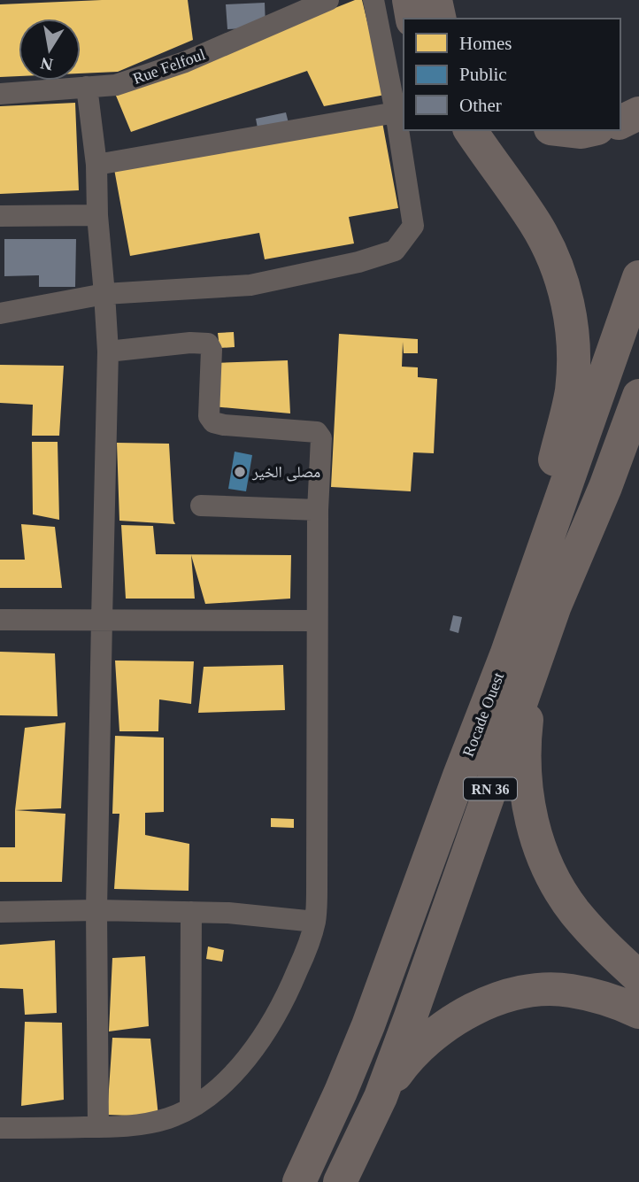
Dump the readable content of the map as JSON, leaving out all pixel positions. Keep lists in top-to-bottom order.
{
  "streets": {
    "highway": ["Rocade Ouest", "RN 36"],
    "street": ["Rue Felfoul"]
  },
  "places": ["مصلى الخير"],
  "legend": ["Homes", "Public", "Other"],
  "north": "bottom"
}
